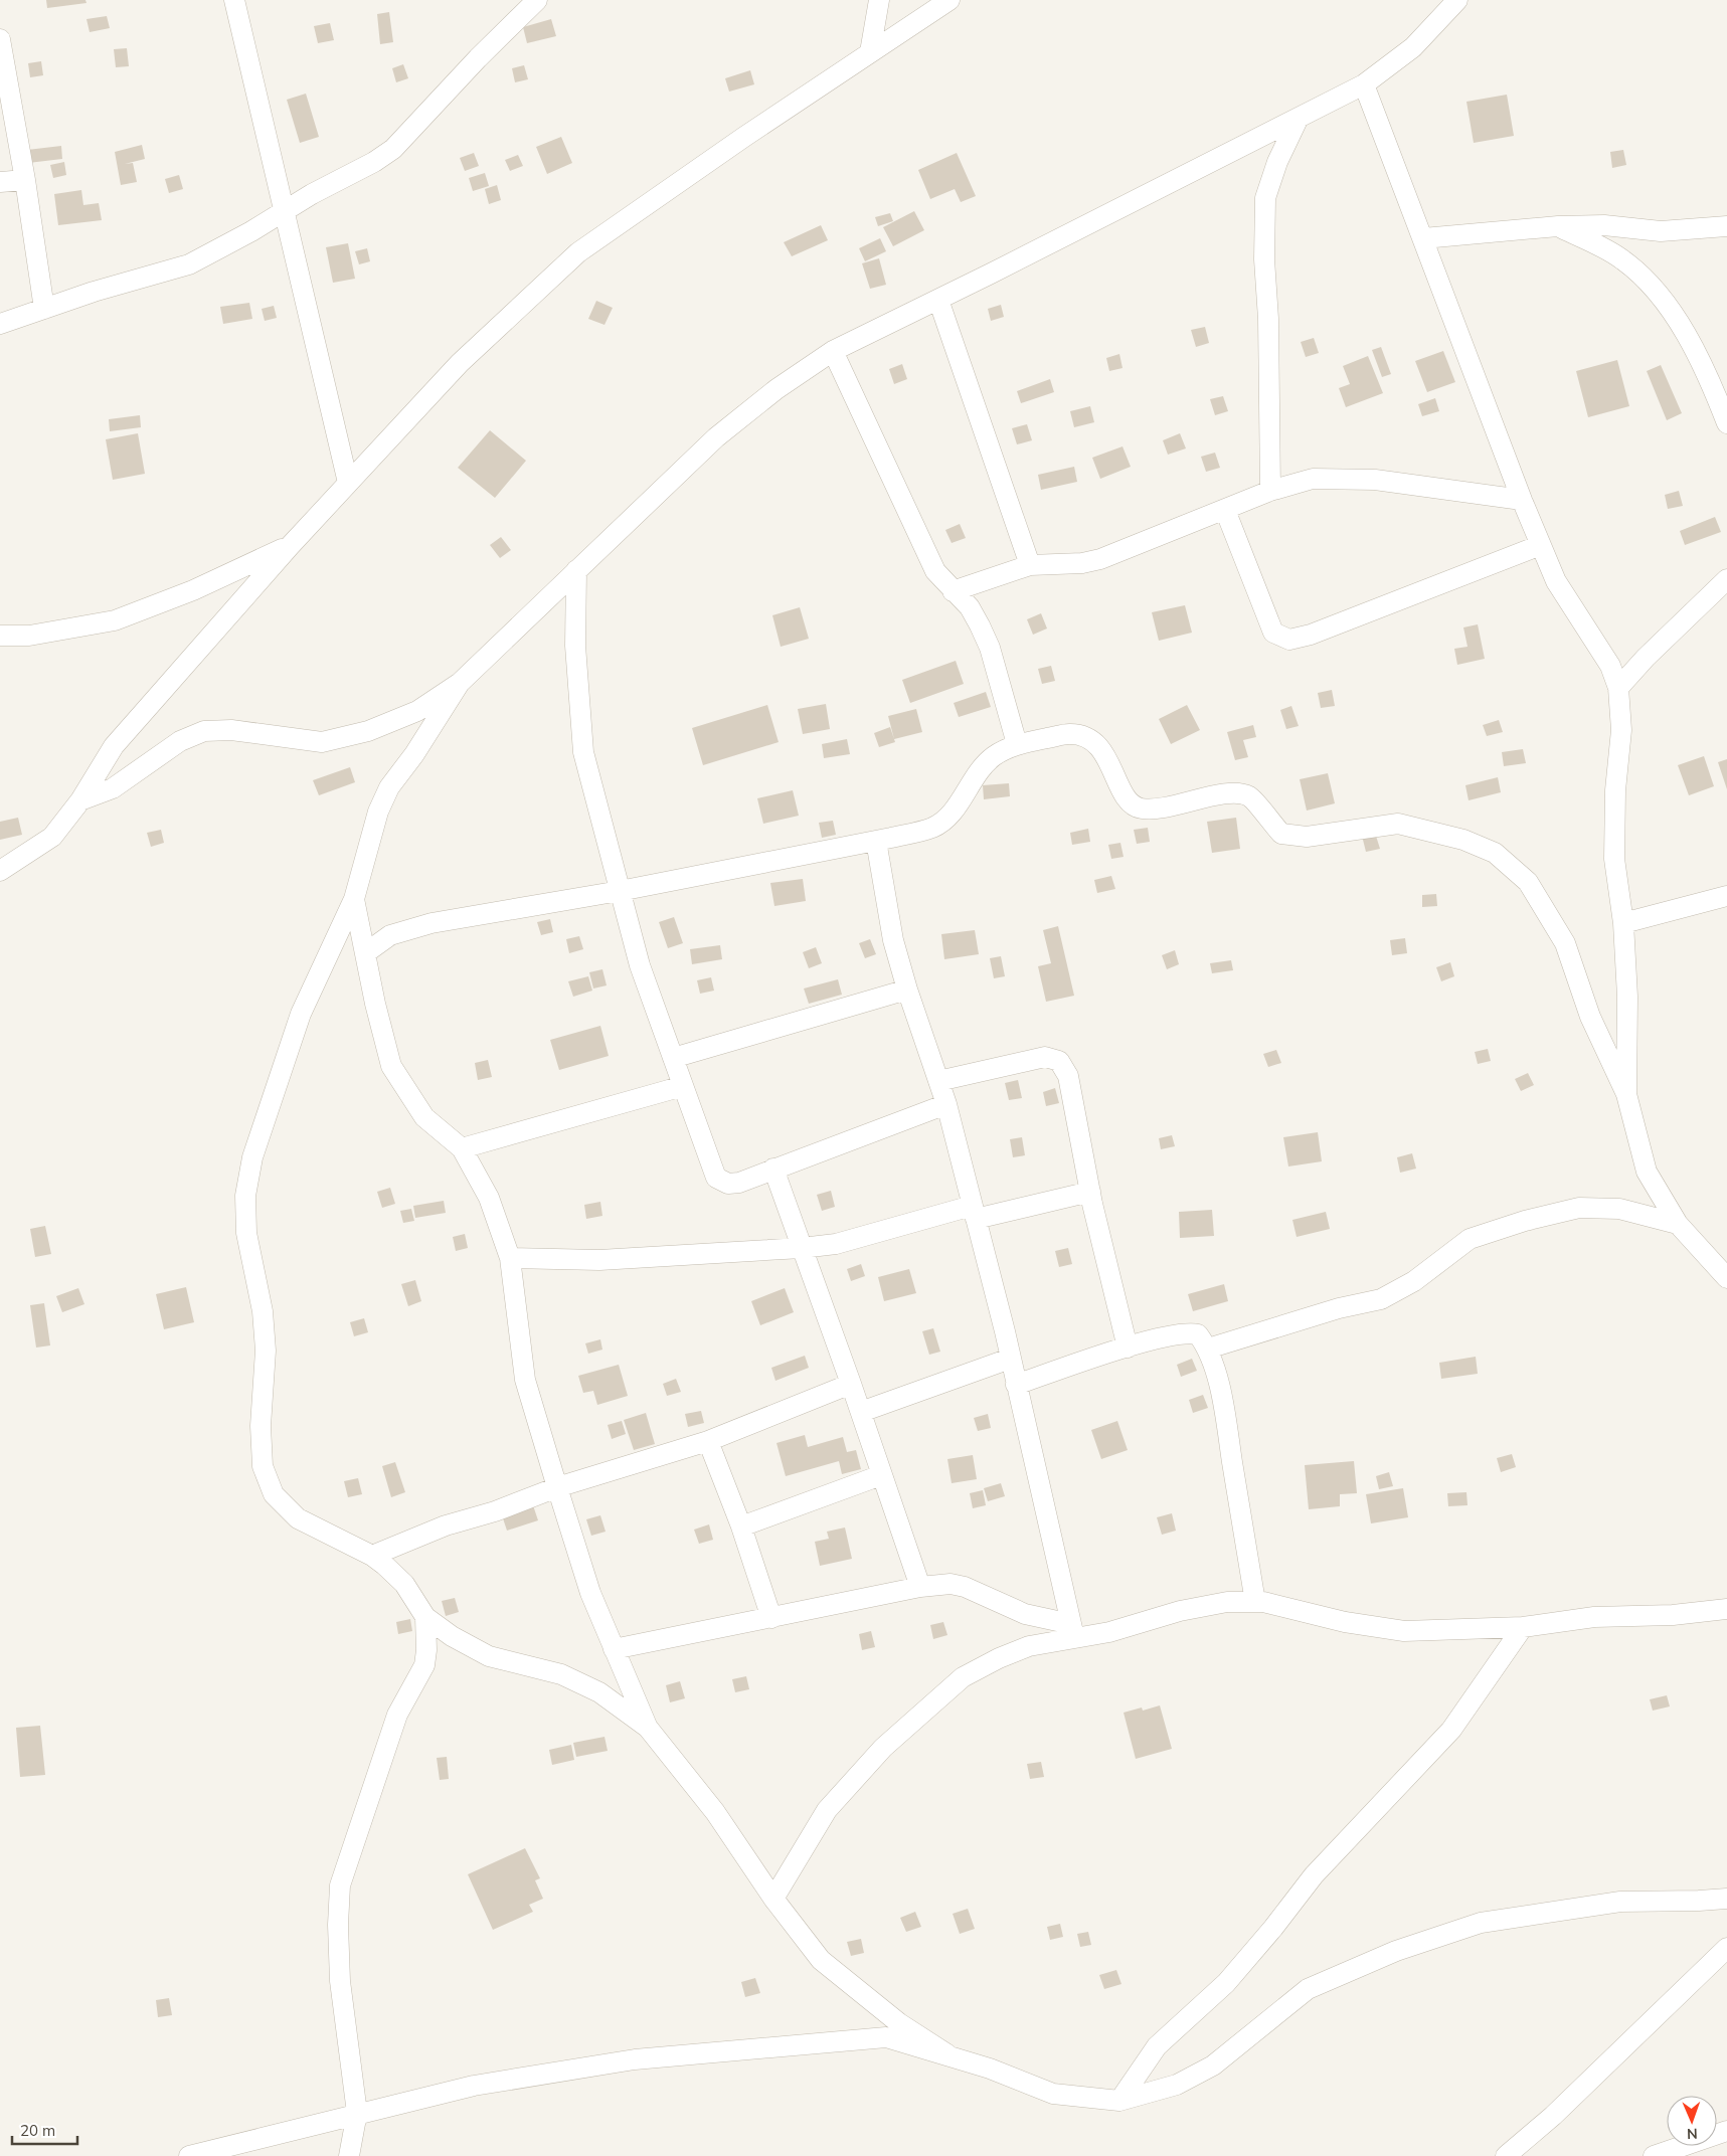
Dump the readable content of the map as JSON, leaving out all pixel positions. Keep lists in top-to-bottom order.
{
  "scale_bar": "20 m",
  "north": "bottom"
}
